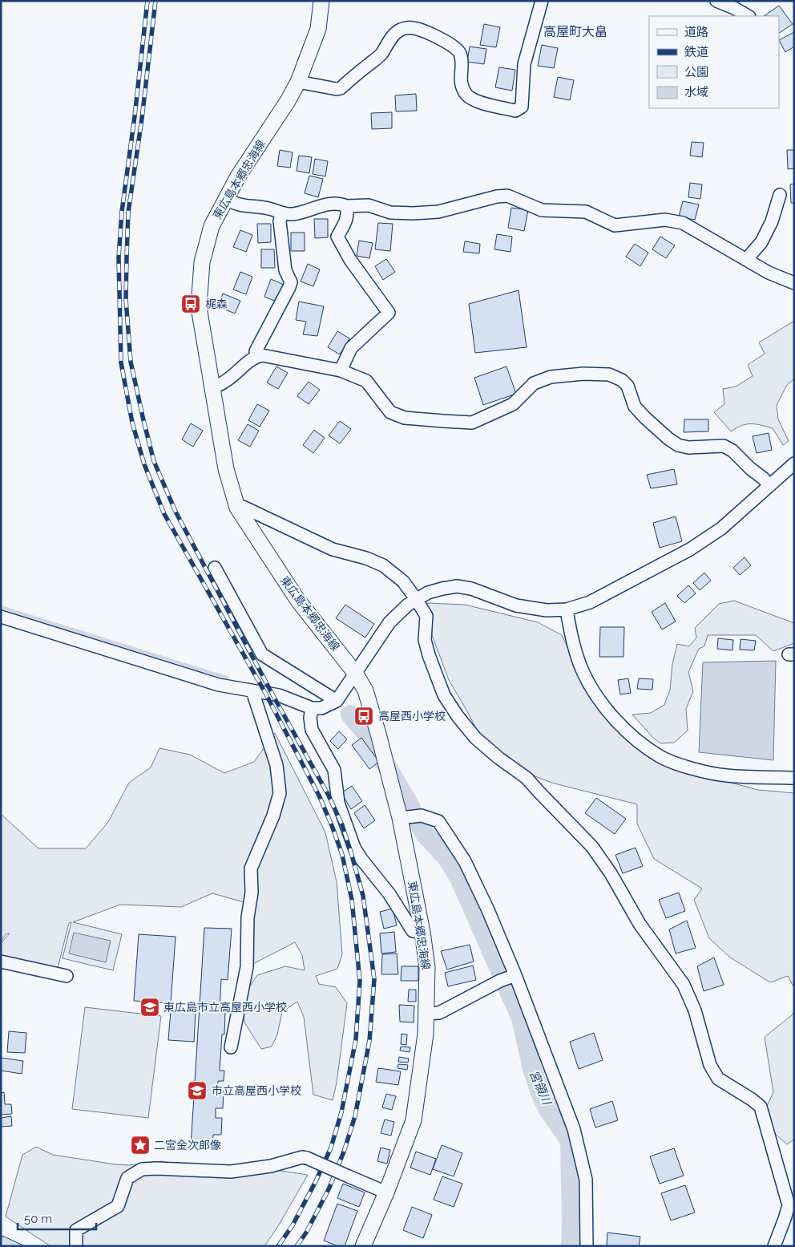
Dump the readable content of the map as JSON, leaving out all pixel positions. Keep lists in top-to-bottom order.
{
  "streets": {
    "main road": ["東広島本郷忠海線"]
  },
  "districts": ["高屋町大畠"],
  "water": ["宮領川"],
  "places": {
    "bus stop": ["梶森", "高屋西小学校"],
    "school or university": ["東広島市立高屋西小学校", "市立高屋西小学校"],
    "place": ["二宮金次郎像"]
  },
  "legend": [
    "道路",
    "鉄道",
    "公園",
    "水域"
  ],
  "scale_bar": "50 m"
}
